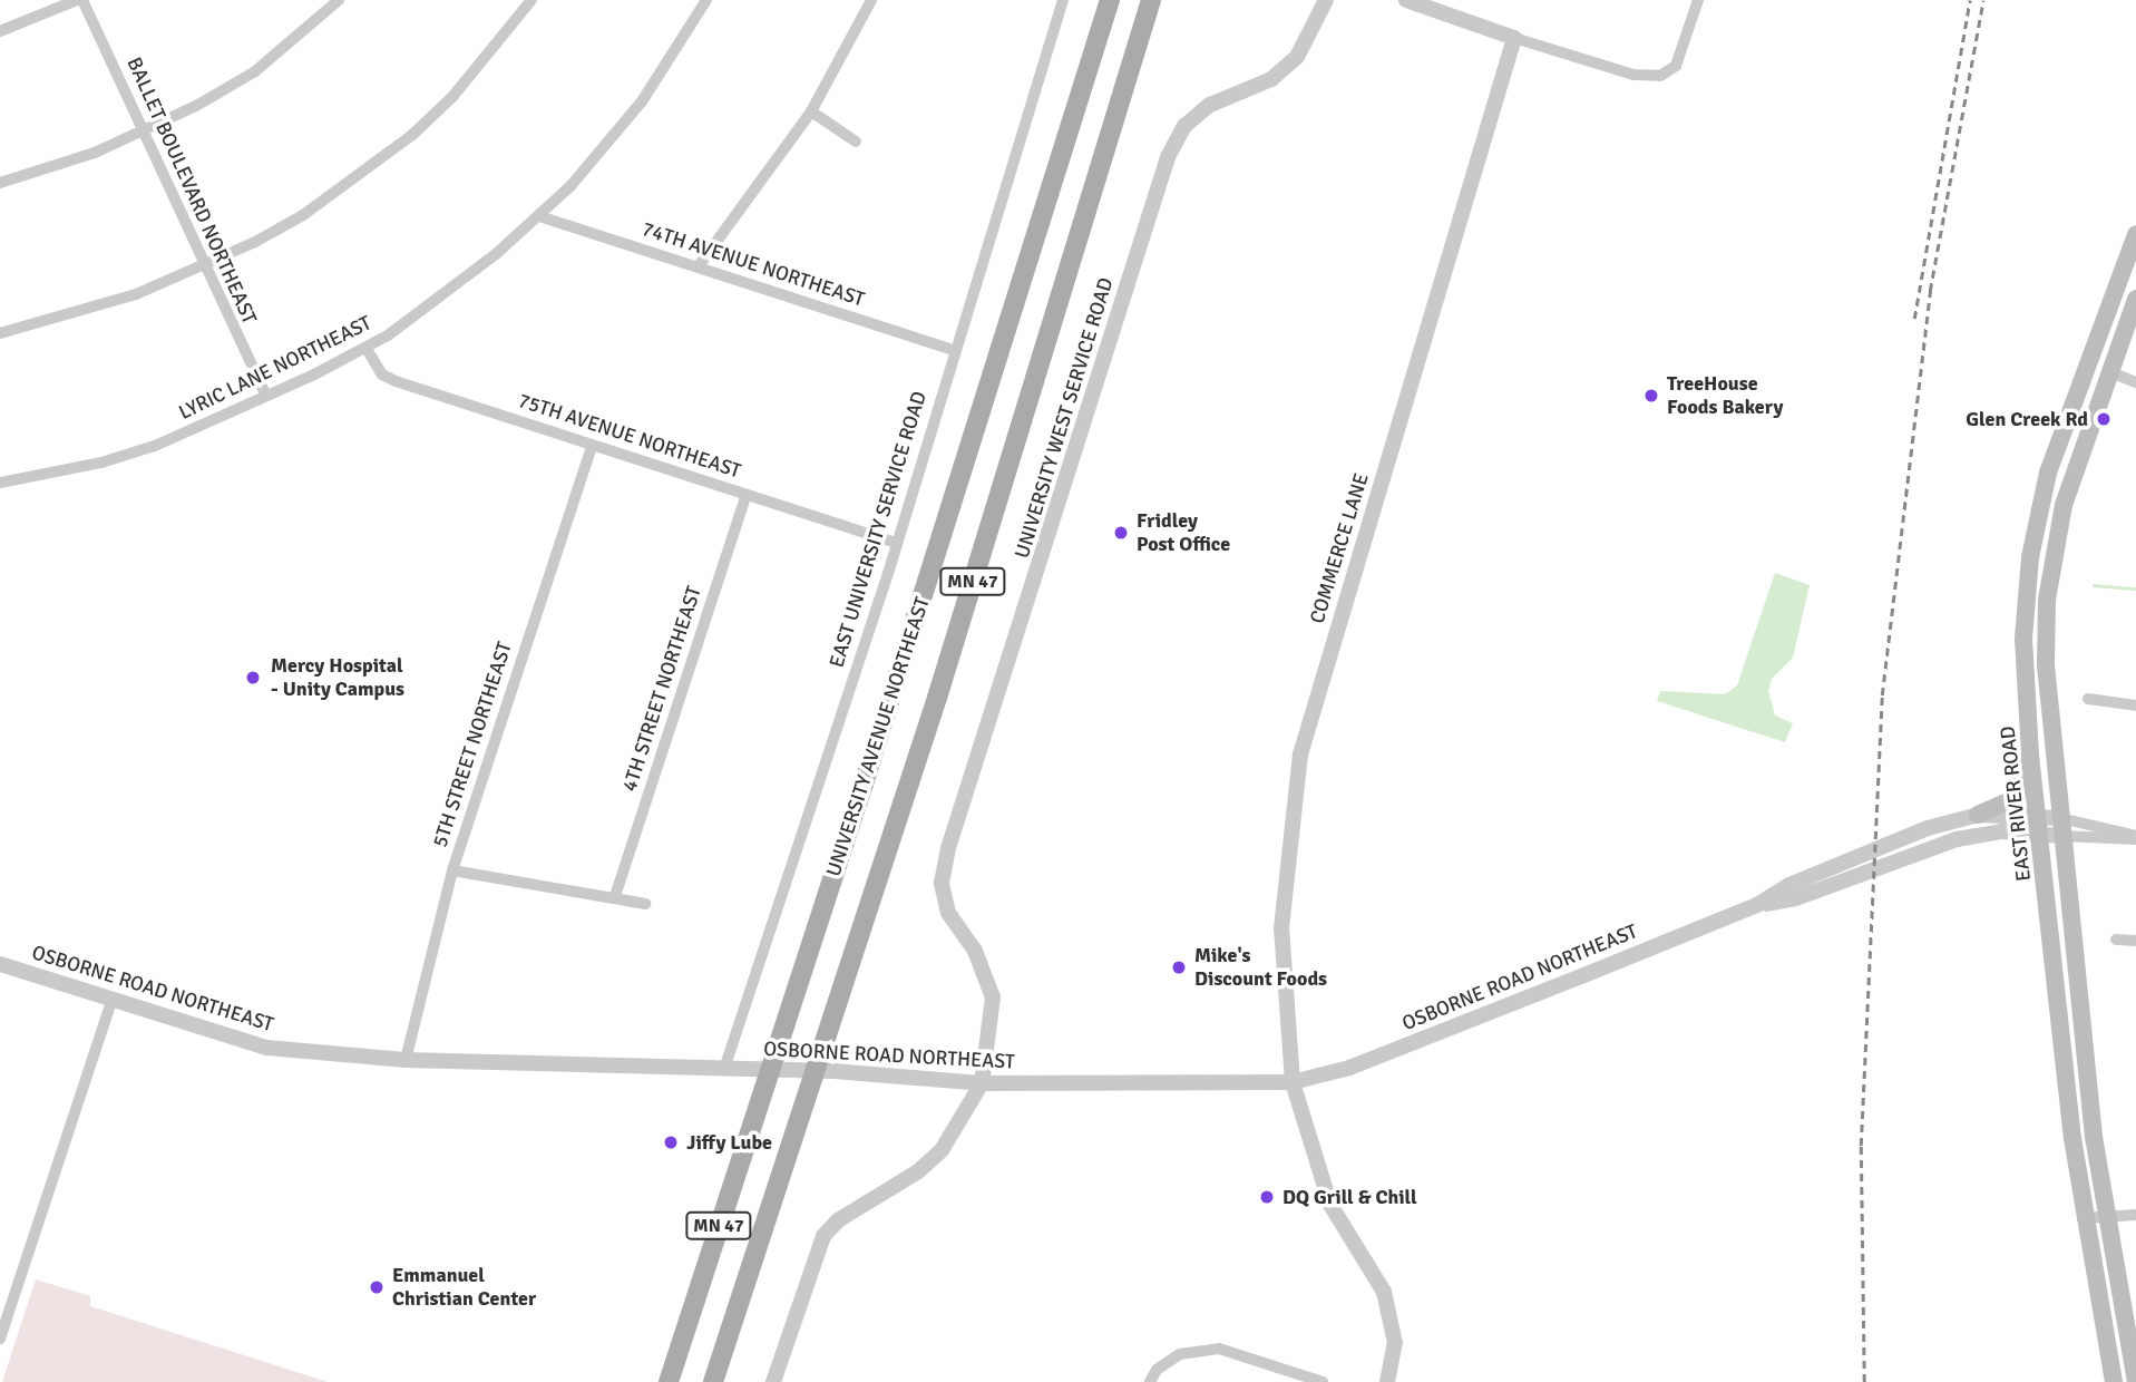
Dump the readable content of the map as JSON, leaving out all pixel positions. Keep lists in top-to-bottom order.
{
  "streets": {
    "main road": ["MN 47", "UNIVERSITY AVENUE NORTHEAST", "EAST RIVER ROAD"],
    "street": [
      "BALLET BOULEVARD NORTHEAST",
      "74TH AVENUE NORTHEAST",
      "LYRIC LANE NORTHEAST",
      "UNIVERSITY WEST SERVICE ROAD",
      "75TH AVENUE NORTHEAST",
      "EAST UNIVERSITY SERVICE ROAD",
      "COMMERCE LANE",
      "4TH STREET NORTHEAST",
      "5TH STREET NORTHEAST",
      "OSBORNE ROAD NORTHEAST"
    ]
  },
  "crossings": [
    ["BALLET BOULEVARD NORTHEAST", "LYRIC LANE NORTHEAST"],
    ["74TH AVENUE NORTHEAST", "LYRIC LANE NORTHEAST"],
    ["74TH AVENUE NORTHEAST", "EAST UNIVERSITY SERVICE ROAD"],
    ["LYRIC LANE NORTHEAST", "75TH AVENUE NORTHEAST"],
    ["UNIVERSITY WEST SERVICE ROAD", "OSBORNE ROAD NORTHEAST"],
    ["75TH AVENUE NORTHEAST", "EAST UNIVERSITY SERVICE ROAD"],
    ["75TH AVENUE NORTHEAST", "4TH STREET NORTHEAST"],
    ["75TH AVENUE NORTHEAST", "5TH STREET NORTHEAST"],
    ["EAST UNIVERSITY SERVICE ROAD", "OSBORNE ROAD NORTHEAST"],
    ["COMMERCE LANE", "OSBORNE ROAD NORTHEAST"],
    ["MN 47", "OSBORNE ROAD NORTHEAST"],
    ["UNIVERSITY AVENUE NORTHEAST", "OSBORNE ROAD NORTHEAST"],
    ["5TH STREET NORTHEAST", "OSBORNE ROAD NORTHEAST"],
    ["EAST RIVER ROAD", "OSBORNE ROAD NORTHEAST"]
  ],
  "places": [
    "TreeHouse Foods Bakery",
    "Glen Creek Rd",
    "Fridley Post Office",
    "Mercy Hospital - Unity Campus",
    "Mike's Discount Foods",
    "Jiffy Lube",
    "DQ Grill & Chill",
    "Emmanuel Christian Center"
  ]
}
